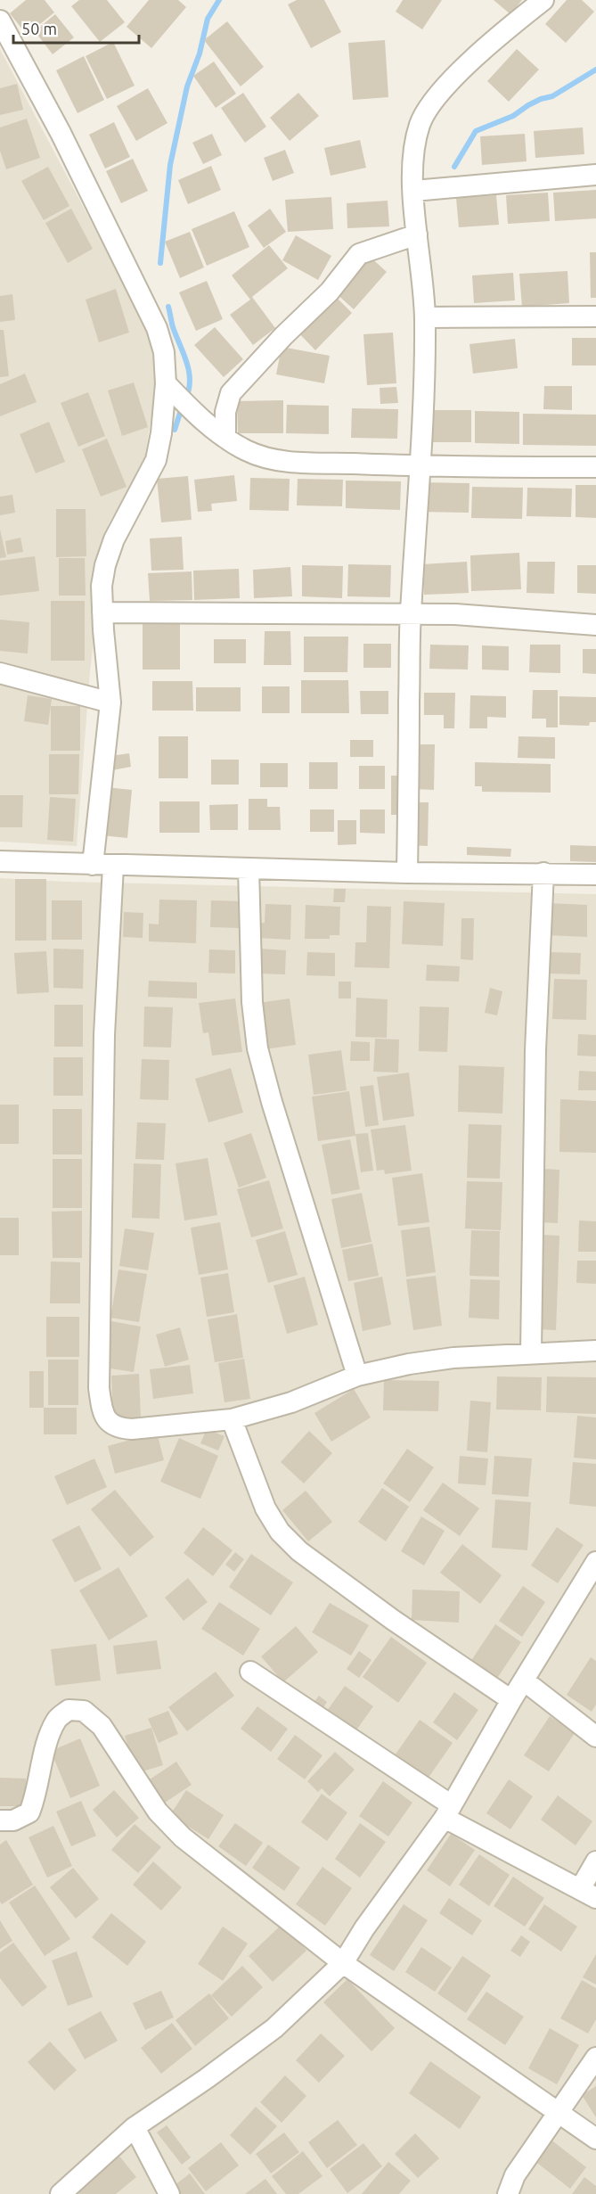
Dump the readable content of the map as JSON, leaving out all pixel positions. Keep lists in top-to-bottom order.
{
  "scale_bar": "50 m"
}
